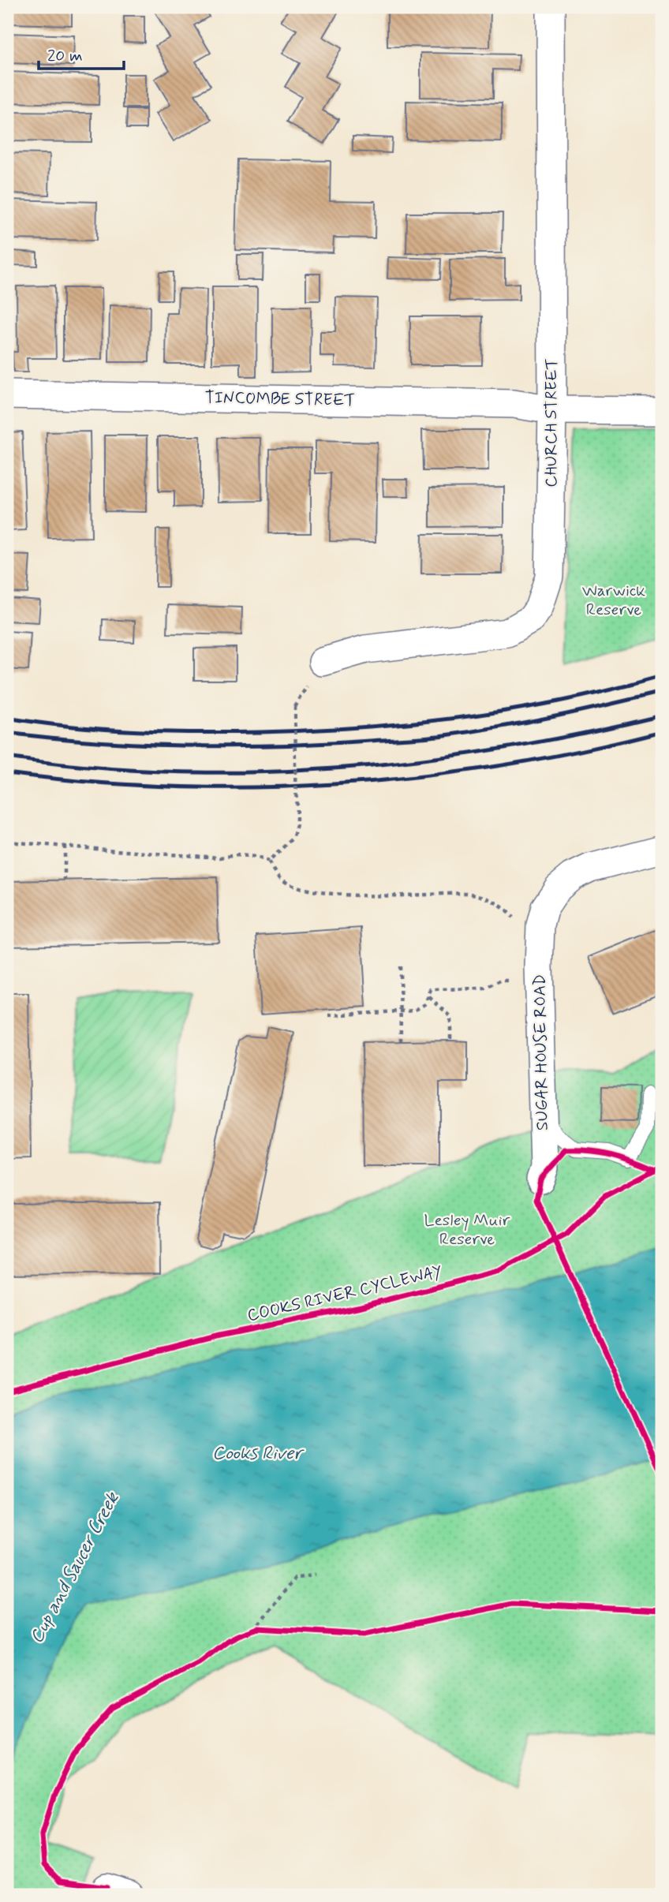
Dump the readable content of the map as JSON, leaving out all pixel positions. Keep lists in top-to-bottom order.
{
  "streets": {
    "street": ["TINCOMBE STREET", "CHURCH STREET", "SUGAR HOUSE ROAD"],
    "cycle path": ["COOKS RIVER CYCLEWAY"]
  },
  "crossings": [
    ["TINCOMBE STREET", "CHURCH STREET"]
  ],
  "water": ["Cooks River", "Cup and Saucer Creek"],
  "parks": ["Warwick Reserve", "Lesley Muir Reserve"],
  "scale_bar": "20 m"
}
